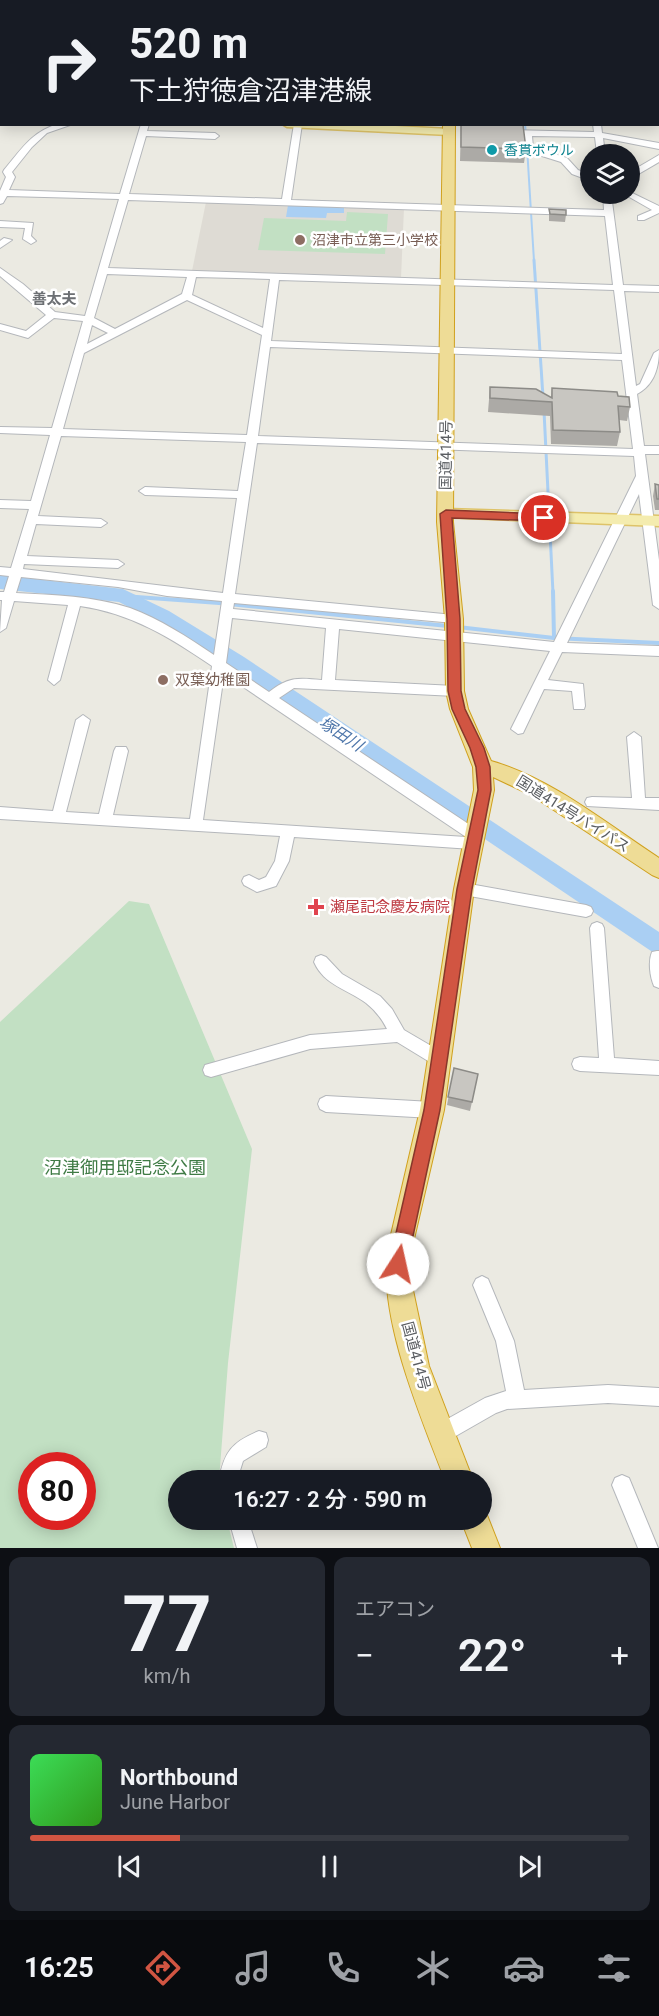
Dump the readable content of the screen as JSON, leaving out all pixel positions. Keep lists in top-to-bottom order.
{
  "streets": {
    "highway": ["国道414号", "国道414号バイパス"]
  },
  "crossings": [
    ["国道414号", "国道414号バイパス"]
  ],
  "districts": ["善太夫"],
  "water": ["塚田川"],
  "parks": ["沼津御用邸記念公園"],
  "places": {
    "other": ["香貫ボウル", "沼津市立第三小学校", "双葉幼稚園"],
    "health": ["瀬尾記念慶友病院"]
  },
  "page": {
    "turn": ["520 m", "下土狩徳倉沼津港線"],
    "limit": "80",
    "trip": "16:27 · 2 分 · 590 m",
    "tile": [
      ["77", "km/h"],
      "エアコン"
    ],
    "heat": ["−", "22°", "+"],
    "song": ["Northbound", "June Harbor"],
    "tabs": "16:25"
  }
}
